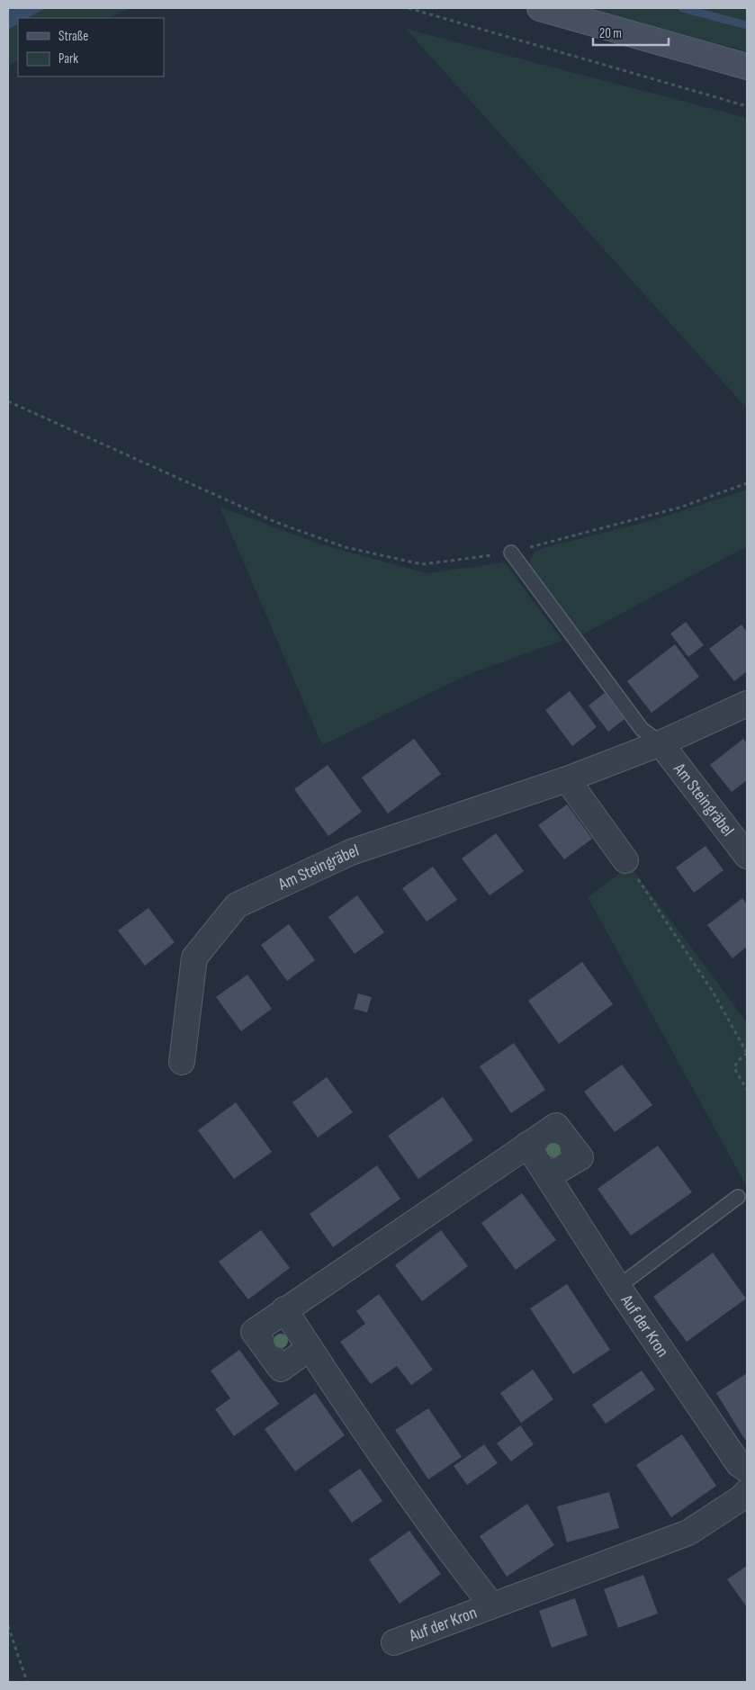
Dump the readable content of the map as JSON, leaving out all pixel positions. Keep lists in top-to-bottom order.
{
  "streets": {
    "street": ["Am Steingräbel", "Auf der Kron"]
  },
  "legend": ["Straße", "Park"],
  "scale_bar": "20 m"
}
